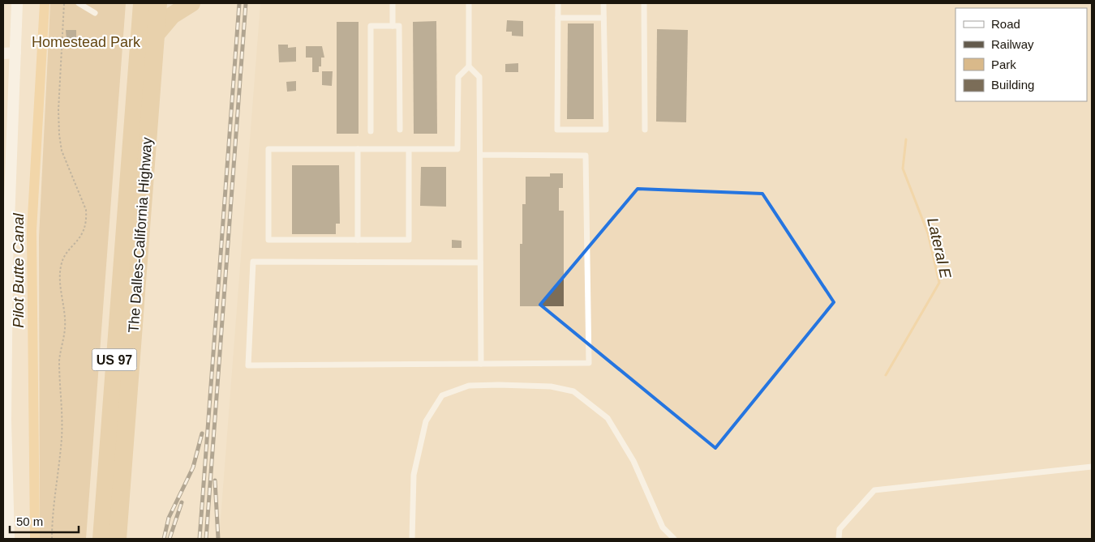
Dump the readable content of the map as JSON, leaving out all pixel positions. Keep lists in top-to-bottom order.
{
  "streets": {
    "highway": ["The Dalles-California Highway", "US 97"]
  },
  "water": ["Lateral E", "Pilot Butte Canal"],
  "parks": ["Homestead Park"],
  "legend": [
    "Road",
    "Railway",
    "Park",
    "Building"
  ],
  "scale_bar": "50 m"
}
